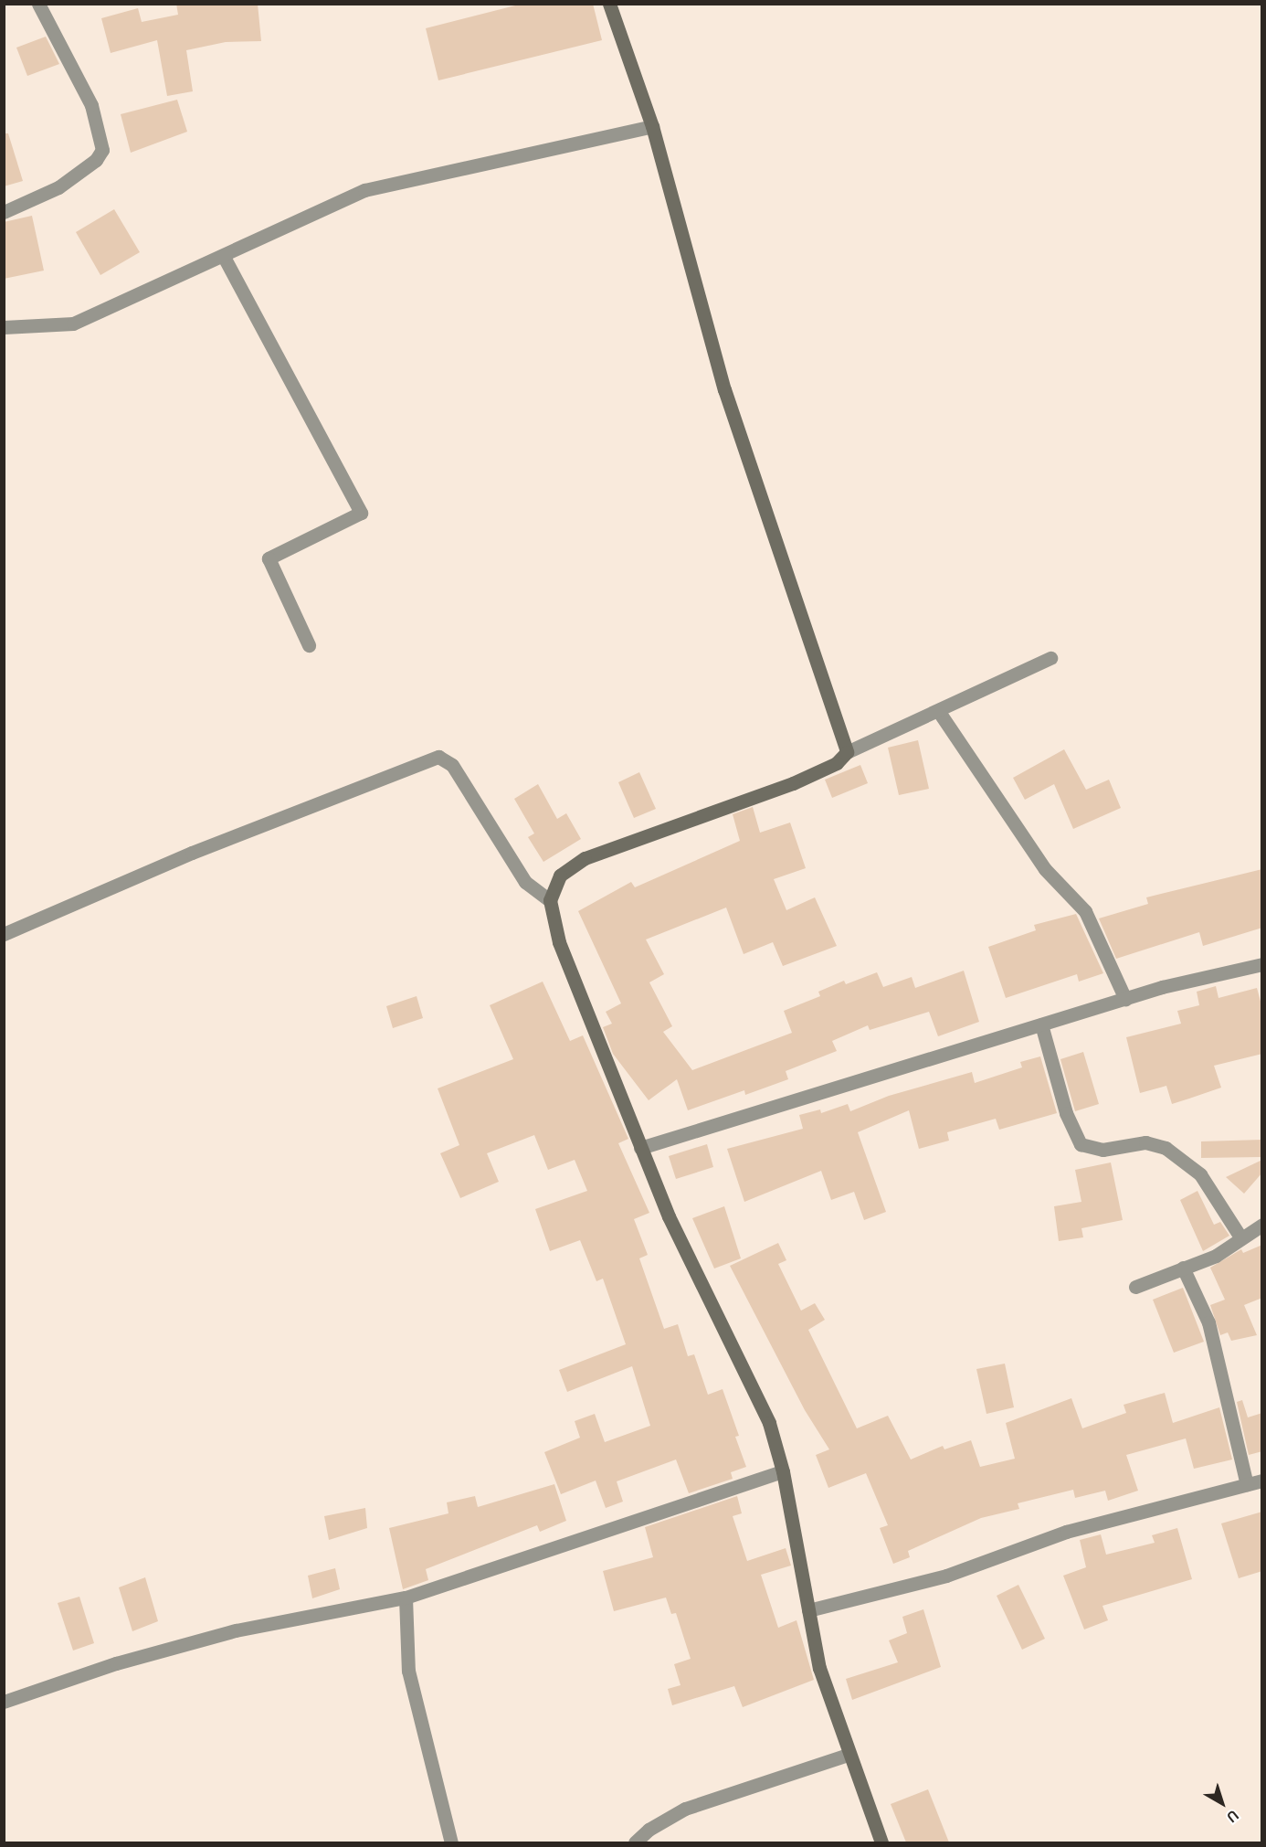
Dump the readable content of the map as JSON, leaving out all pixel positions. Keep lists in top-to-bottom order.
{
  "north": "bottom right"
}
